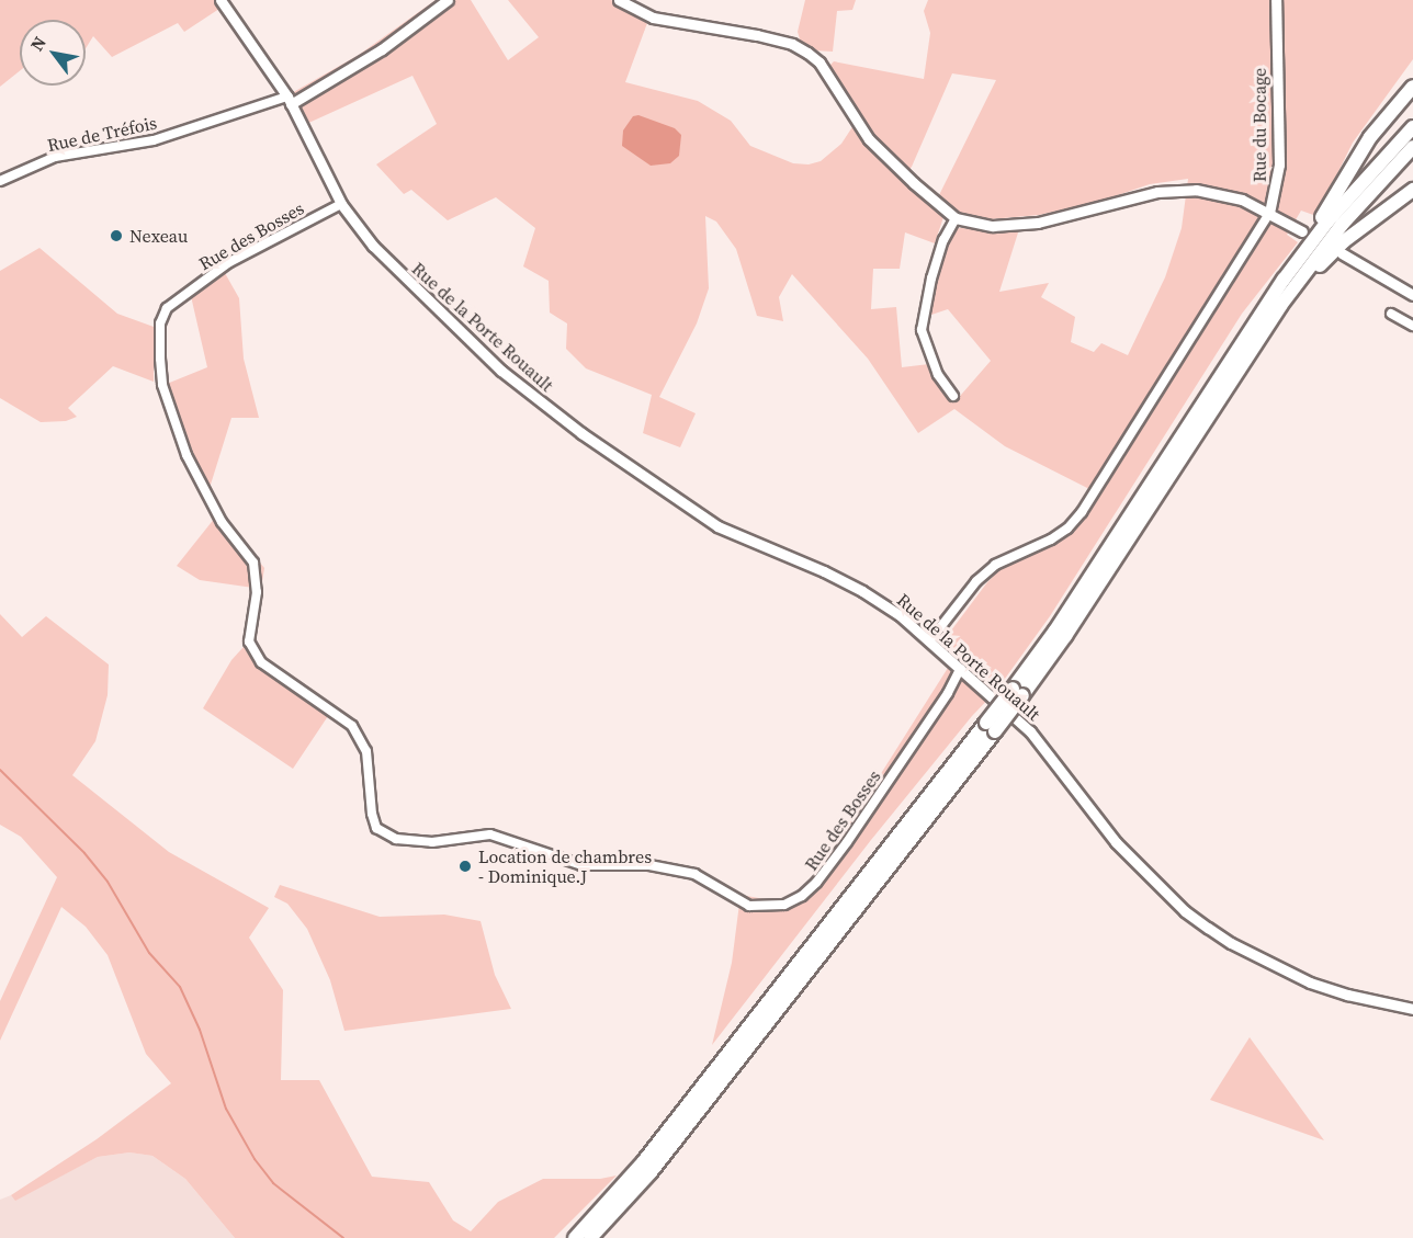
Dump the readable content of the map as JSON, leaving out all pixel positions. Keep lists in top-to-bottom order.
{
  "streets": {
    "street": [
      "Rue du Bocage",
      "Rue de Tréfois",
      "Rue des Bosses",
      "Rue de la Porte Rouault"
    ]
  },
  "crossings": [
    ["Rue de Tréfois", "Rue de la Porte Rouault"],
    ["Rue des Bosses", "Rue de la Porte Rouault"]
  ],
  "places": ["Nexeau", "Location de chambres - Dominique.J"],
  "north": "top left"
}
